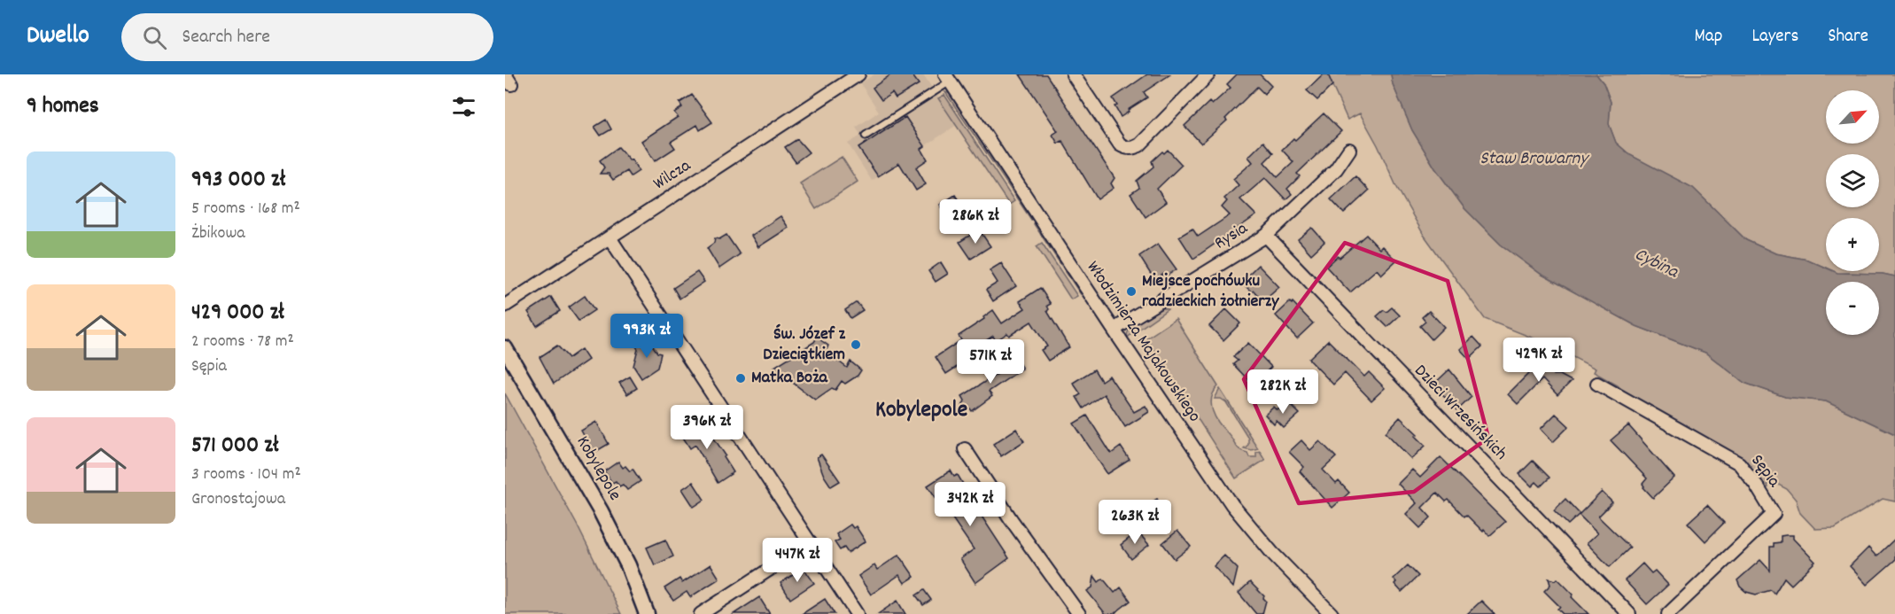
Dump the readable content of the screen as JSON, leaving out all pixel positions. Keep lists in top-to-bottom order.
{
  "streets": {
    "street": [
      "Wilcza",
      "Rysia",
      "Włodzimierza Majakowskiego",
      "Dzieci Wrzesińskich",
      "Kobylepole",
      "Sępia"
    ]
  },
  "crossings": [
    ["Rysia", "Włodzimierza Majakowskiego"],
    ["Rysia", "Dzieci Wrzesińskich"]
  ],
  "districts": ["Kobylepole"],
  "water": ["Staw Browarny", "Cybina"],
  "places": ["Miejsce pochówku radzieckich żołnierzy", "Św. Józef z Dzieciątkiem", "Matka Boża"],
  "north": "top right",
  "page": {
    "header": "Dwello",
    "search": "Search here",
    "nav": ["Map", "Layers", "Share"],
    "heading": "9 homes",
    "map_buttons": ["+", "−"],
    "list": [
      {
        "name": "993 000 zł",
        "note": "5 rooms · 168 m² · Żbikowa"
      },
      {
        "name": "429 000 zł",
        "note": "2 rooms · 78 m² · Sępia"
      },
      {
        "name": "571 000 zł",
        "note": "3 rooms · 104 m² · Gronostajowa"
      }
    ],
    "price": [
      "286K zł",
      "993K zł",
      "429K zł",
      "571K zł",
      "282K zł",
      "396K zł",
      "342K zł",
      "263K zł",
      "447K zł"
    ]
  }
}
